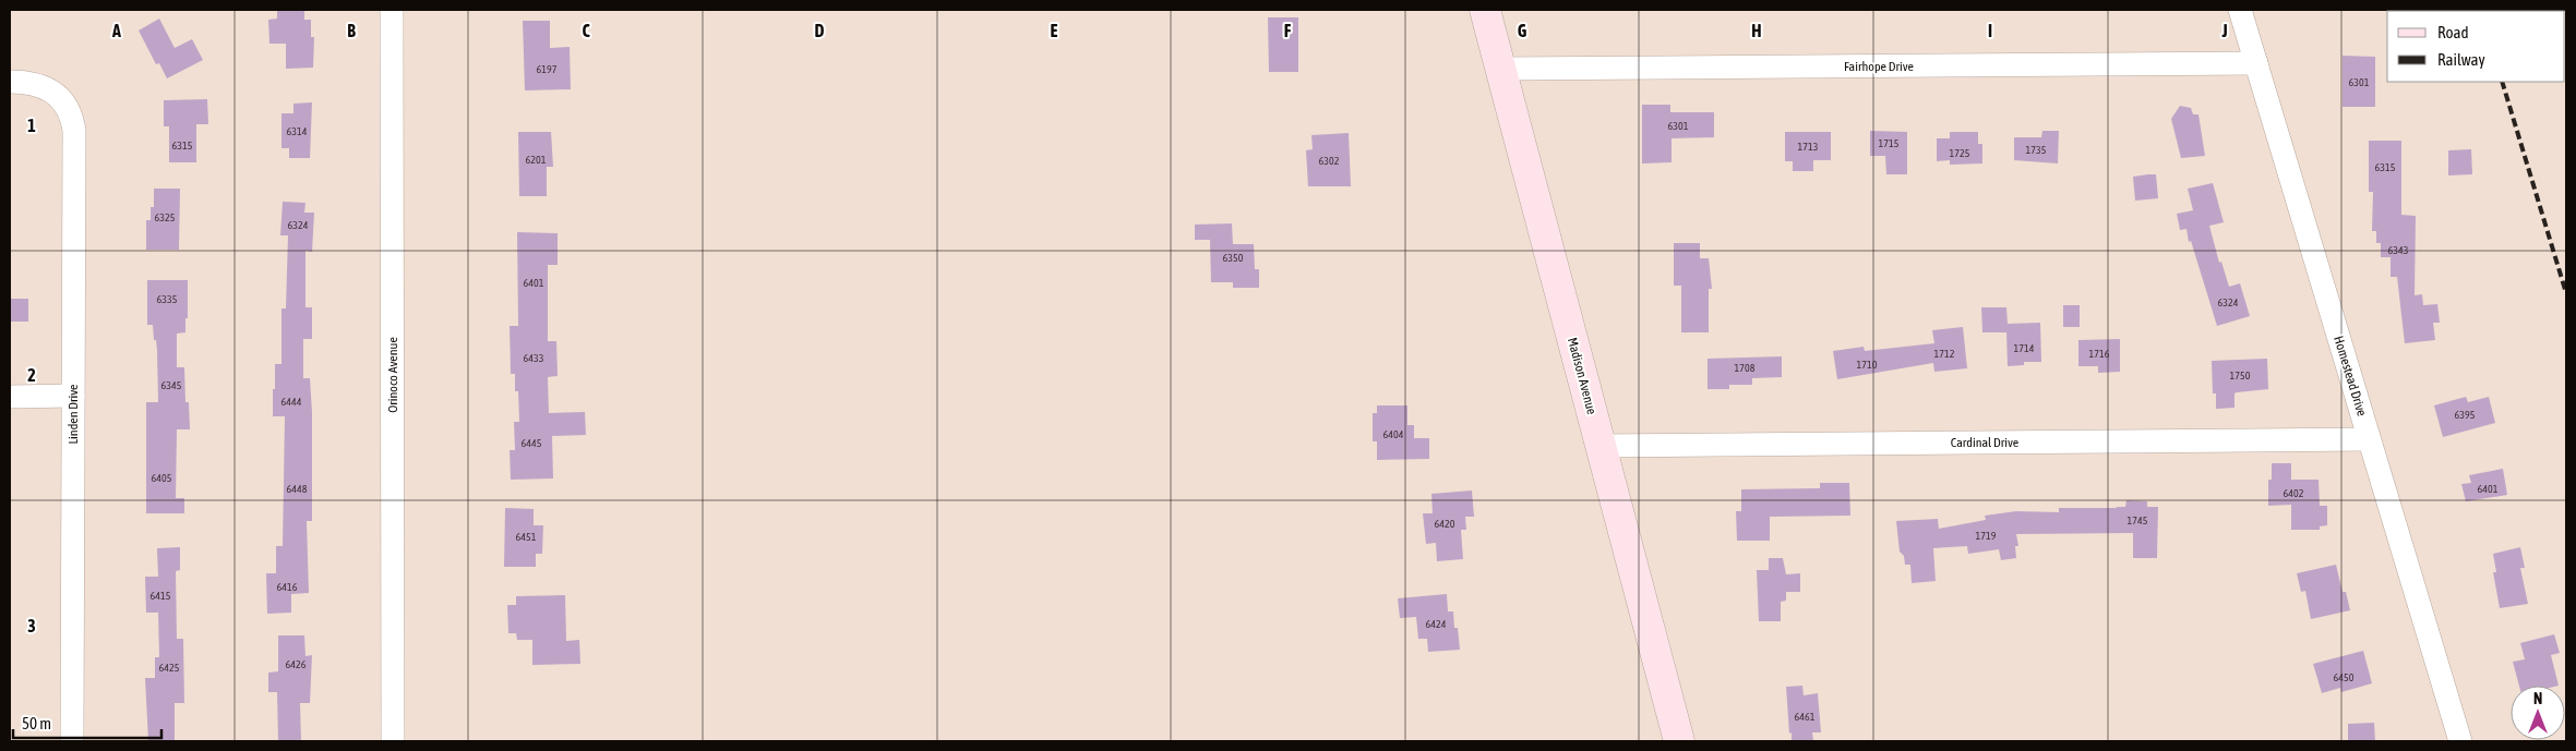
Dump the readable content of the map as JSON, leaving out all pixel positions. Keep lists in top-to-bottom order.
{
  "streets": {
    "main road": ["Madison Avenue"],
    "street": [
      "Fairhope Drive",
      "Orinoco Avenue",
      "Homestead Drive",
      "Linden Drive",
      "Cardinal Drive"
    ]
  },
  "crossings": [
    ["Fairhope Drive", "Madison Avenue"],
    ["Fairhope Drive", "Homestead Drive"],
    ["Madison Avenue", "Cardinal Drive"],
    ["Homestead Drive", "Cardinal Drive"]
  ],
  "house_numbers": [
    "6197",
    "6301",
    "6301",
    "6314",
    "1715",
    "6315",
    "1713",
    "1735",
    "1725",
    "6201",
    "6302",
    "6315",
    "6325",
    "6324",
    "6343",
    "6350",
    "6401",
    "6335",
    "6324",
    "1714",
    "1712",
    "1716",
    "6433",
    "1710",
    "1708",
    "1750",
    "6345",
    "6444",
    "6395",
    "6404",
    "6445",
    "6405",
    "6448",
    "6401",
    "6402",
    "1745",
    "6420",
    "1719",
    "6451",
    "6416",
    "6415",
    "6424",
    "6426",
    "6425",
    "6450",
    "6461"
  ],
  "legend": ["Road", "Railway"],
  "scale_bar": "50 m",
  "north": "top",
  "grid": {
    "columns": [
      "A",
      "B",
      "C",
      "D",
      "E",
      "F",
      "G",
      "H",
      "I",
      "J"
    ],
    "rows": ["1", "2", "3"]
  }
}
